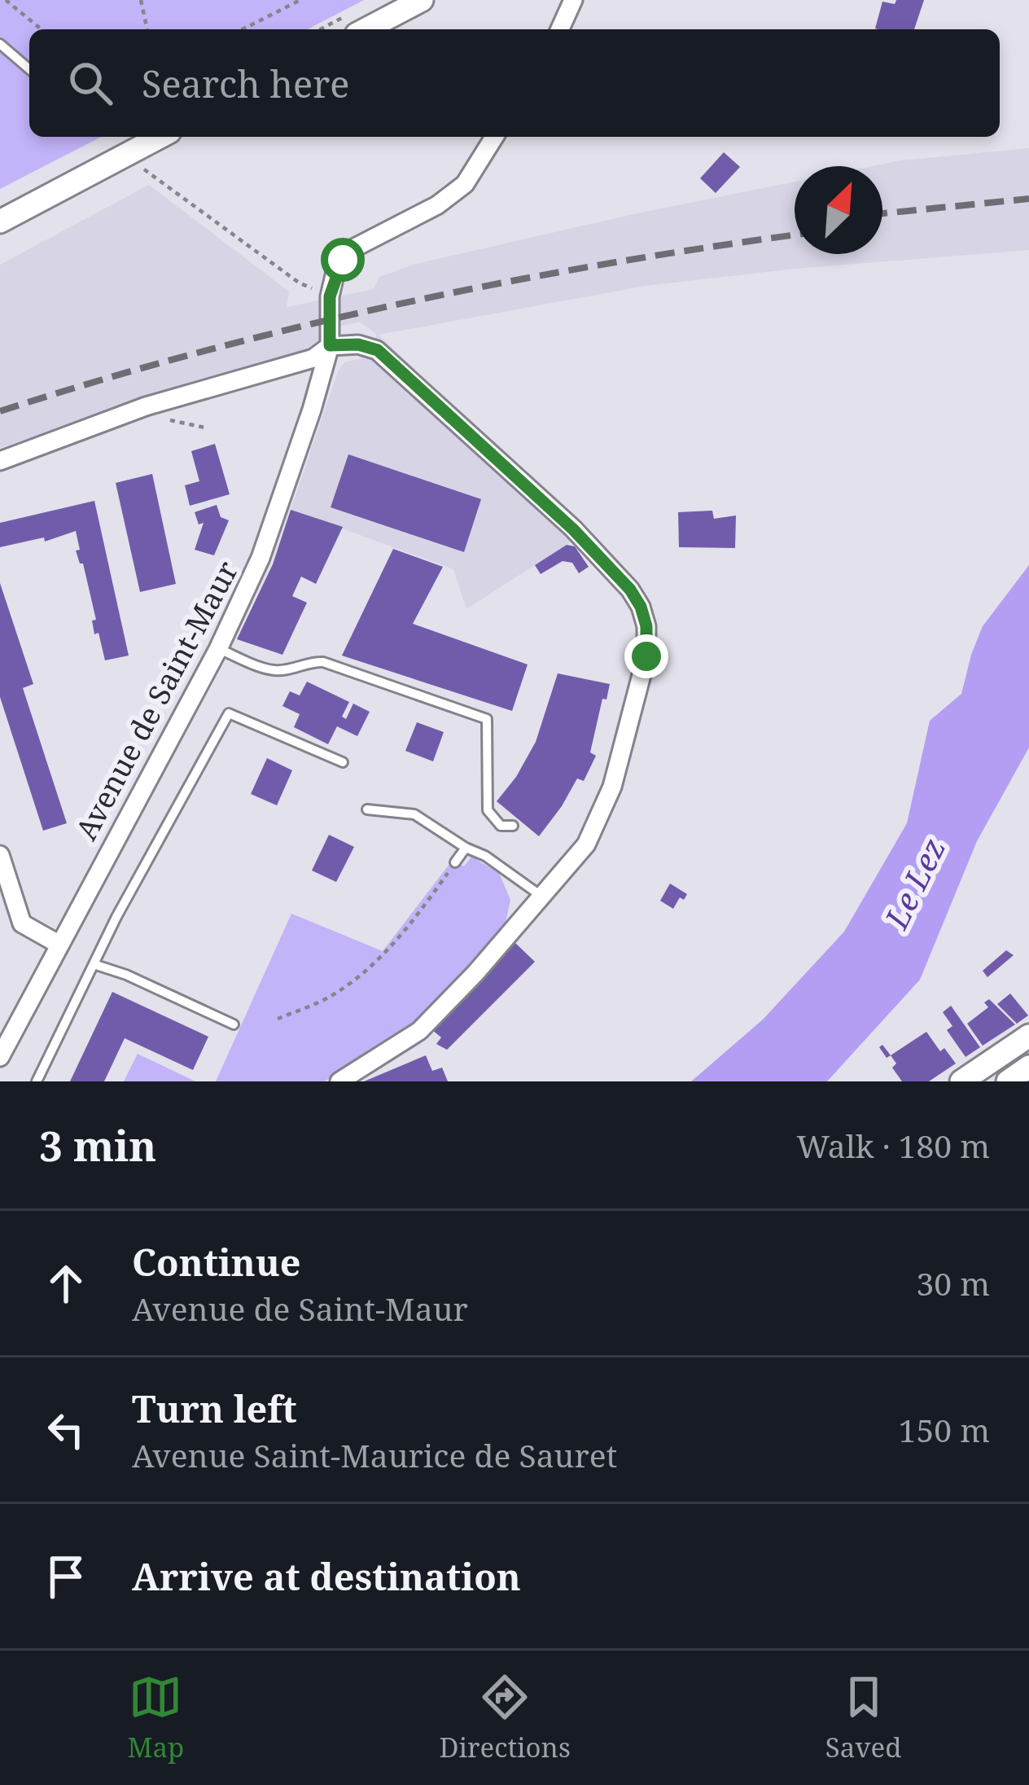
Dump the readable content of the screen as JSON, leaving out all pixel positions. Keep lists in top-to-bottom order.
{
  "streets": {
    "street": ["Avenue de Saint-Maur"]
  },
  "water": ["Le Lez"],
  "north": "top right",
  "page": {
    "search": "Search here",
    "heading": ["3 min", "Walk · 180 m"],
    "list": [
      ["Continue", "Avenue de Saint-Maur", "30 m"],
      ["Turn left", "Avenue Saint-Maurice de Sauret", "150 m"],
      "Arrive at destination"
    ],
    "nav": ["Map", "Directions", "Saved"]
  }
}
